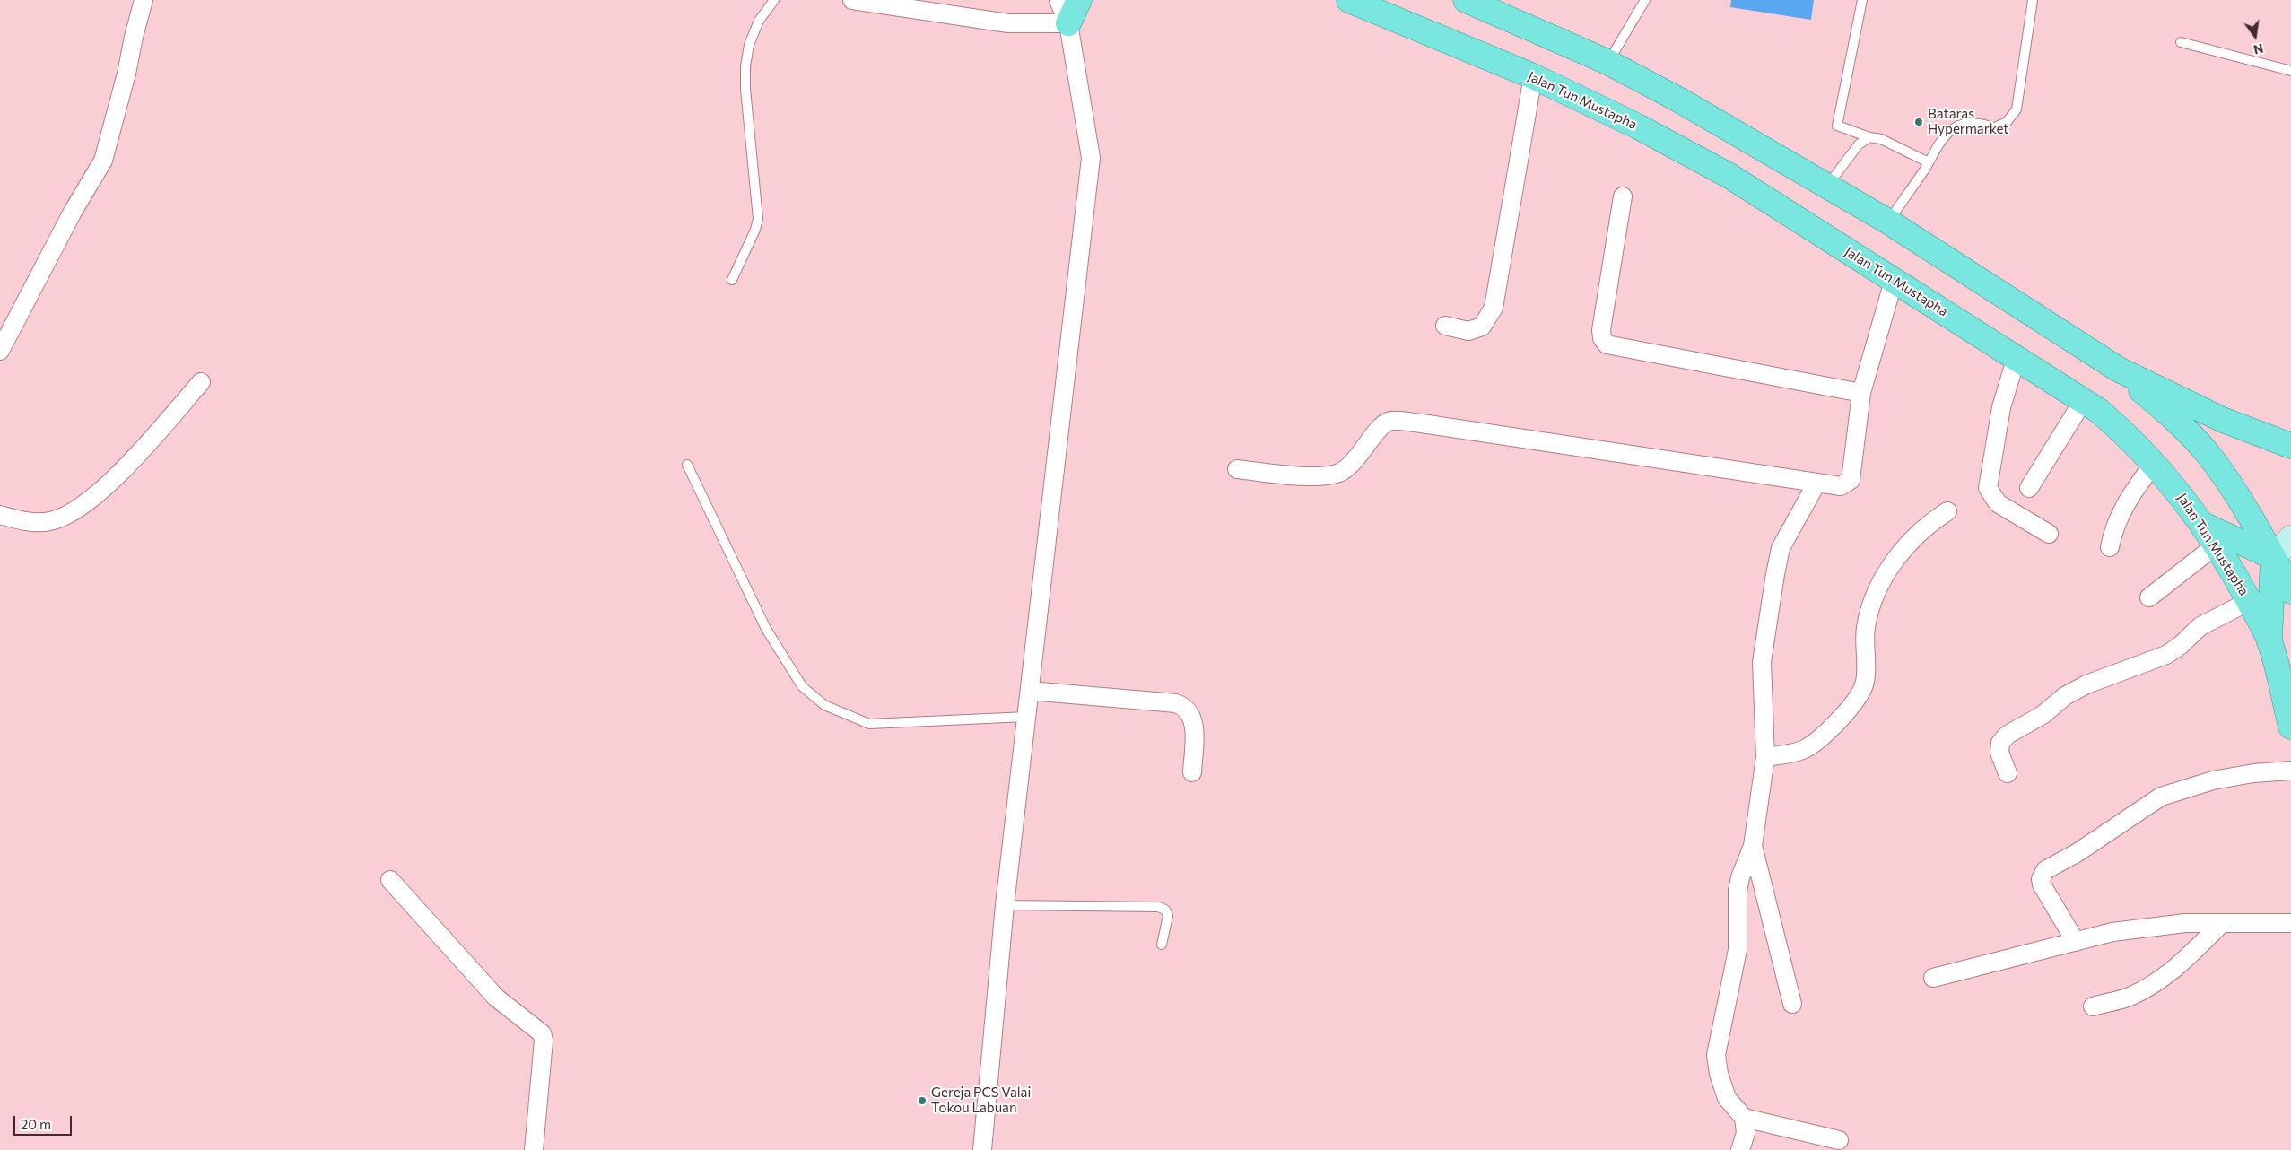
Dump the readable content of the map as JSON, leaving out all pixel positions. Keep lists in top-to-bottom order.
{
  "streets": {
    "main road": ["Jalan Tun Mustapha"]
  },
  "places": ["Bataras Hypermarket", "Gereja PCS Valai Tokou Labuan"],
  "scale_bar": "20 m",
  "north": "bottom"
}
